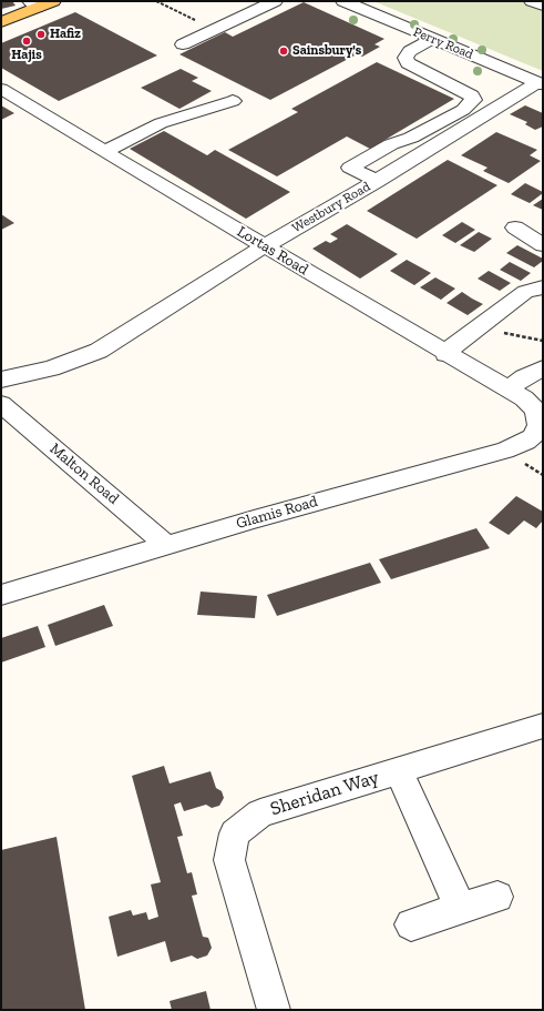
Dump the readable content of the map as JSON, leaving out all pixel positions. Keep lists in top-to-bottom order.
{
  "streets": {
    "street": [
      "Perry Road",
      "Westbury Road",
      "Lortas Road",
      "Malton Road",
      "Glamis Road",
      "Sheridan Way"
    ]
  },
  "crossings": [
    ["Perry Road", "Westbury Road"],
    ["Westbury Road", "Lortas Road"],
    ["Lortas Road", "Glamis Road"],
    ["Malton Road", "Glamis Road"]
  ],
  "places": ["Hafiz", "Hajis", "Sainsbury's"]
}
